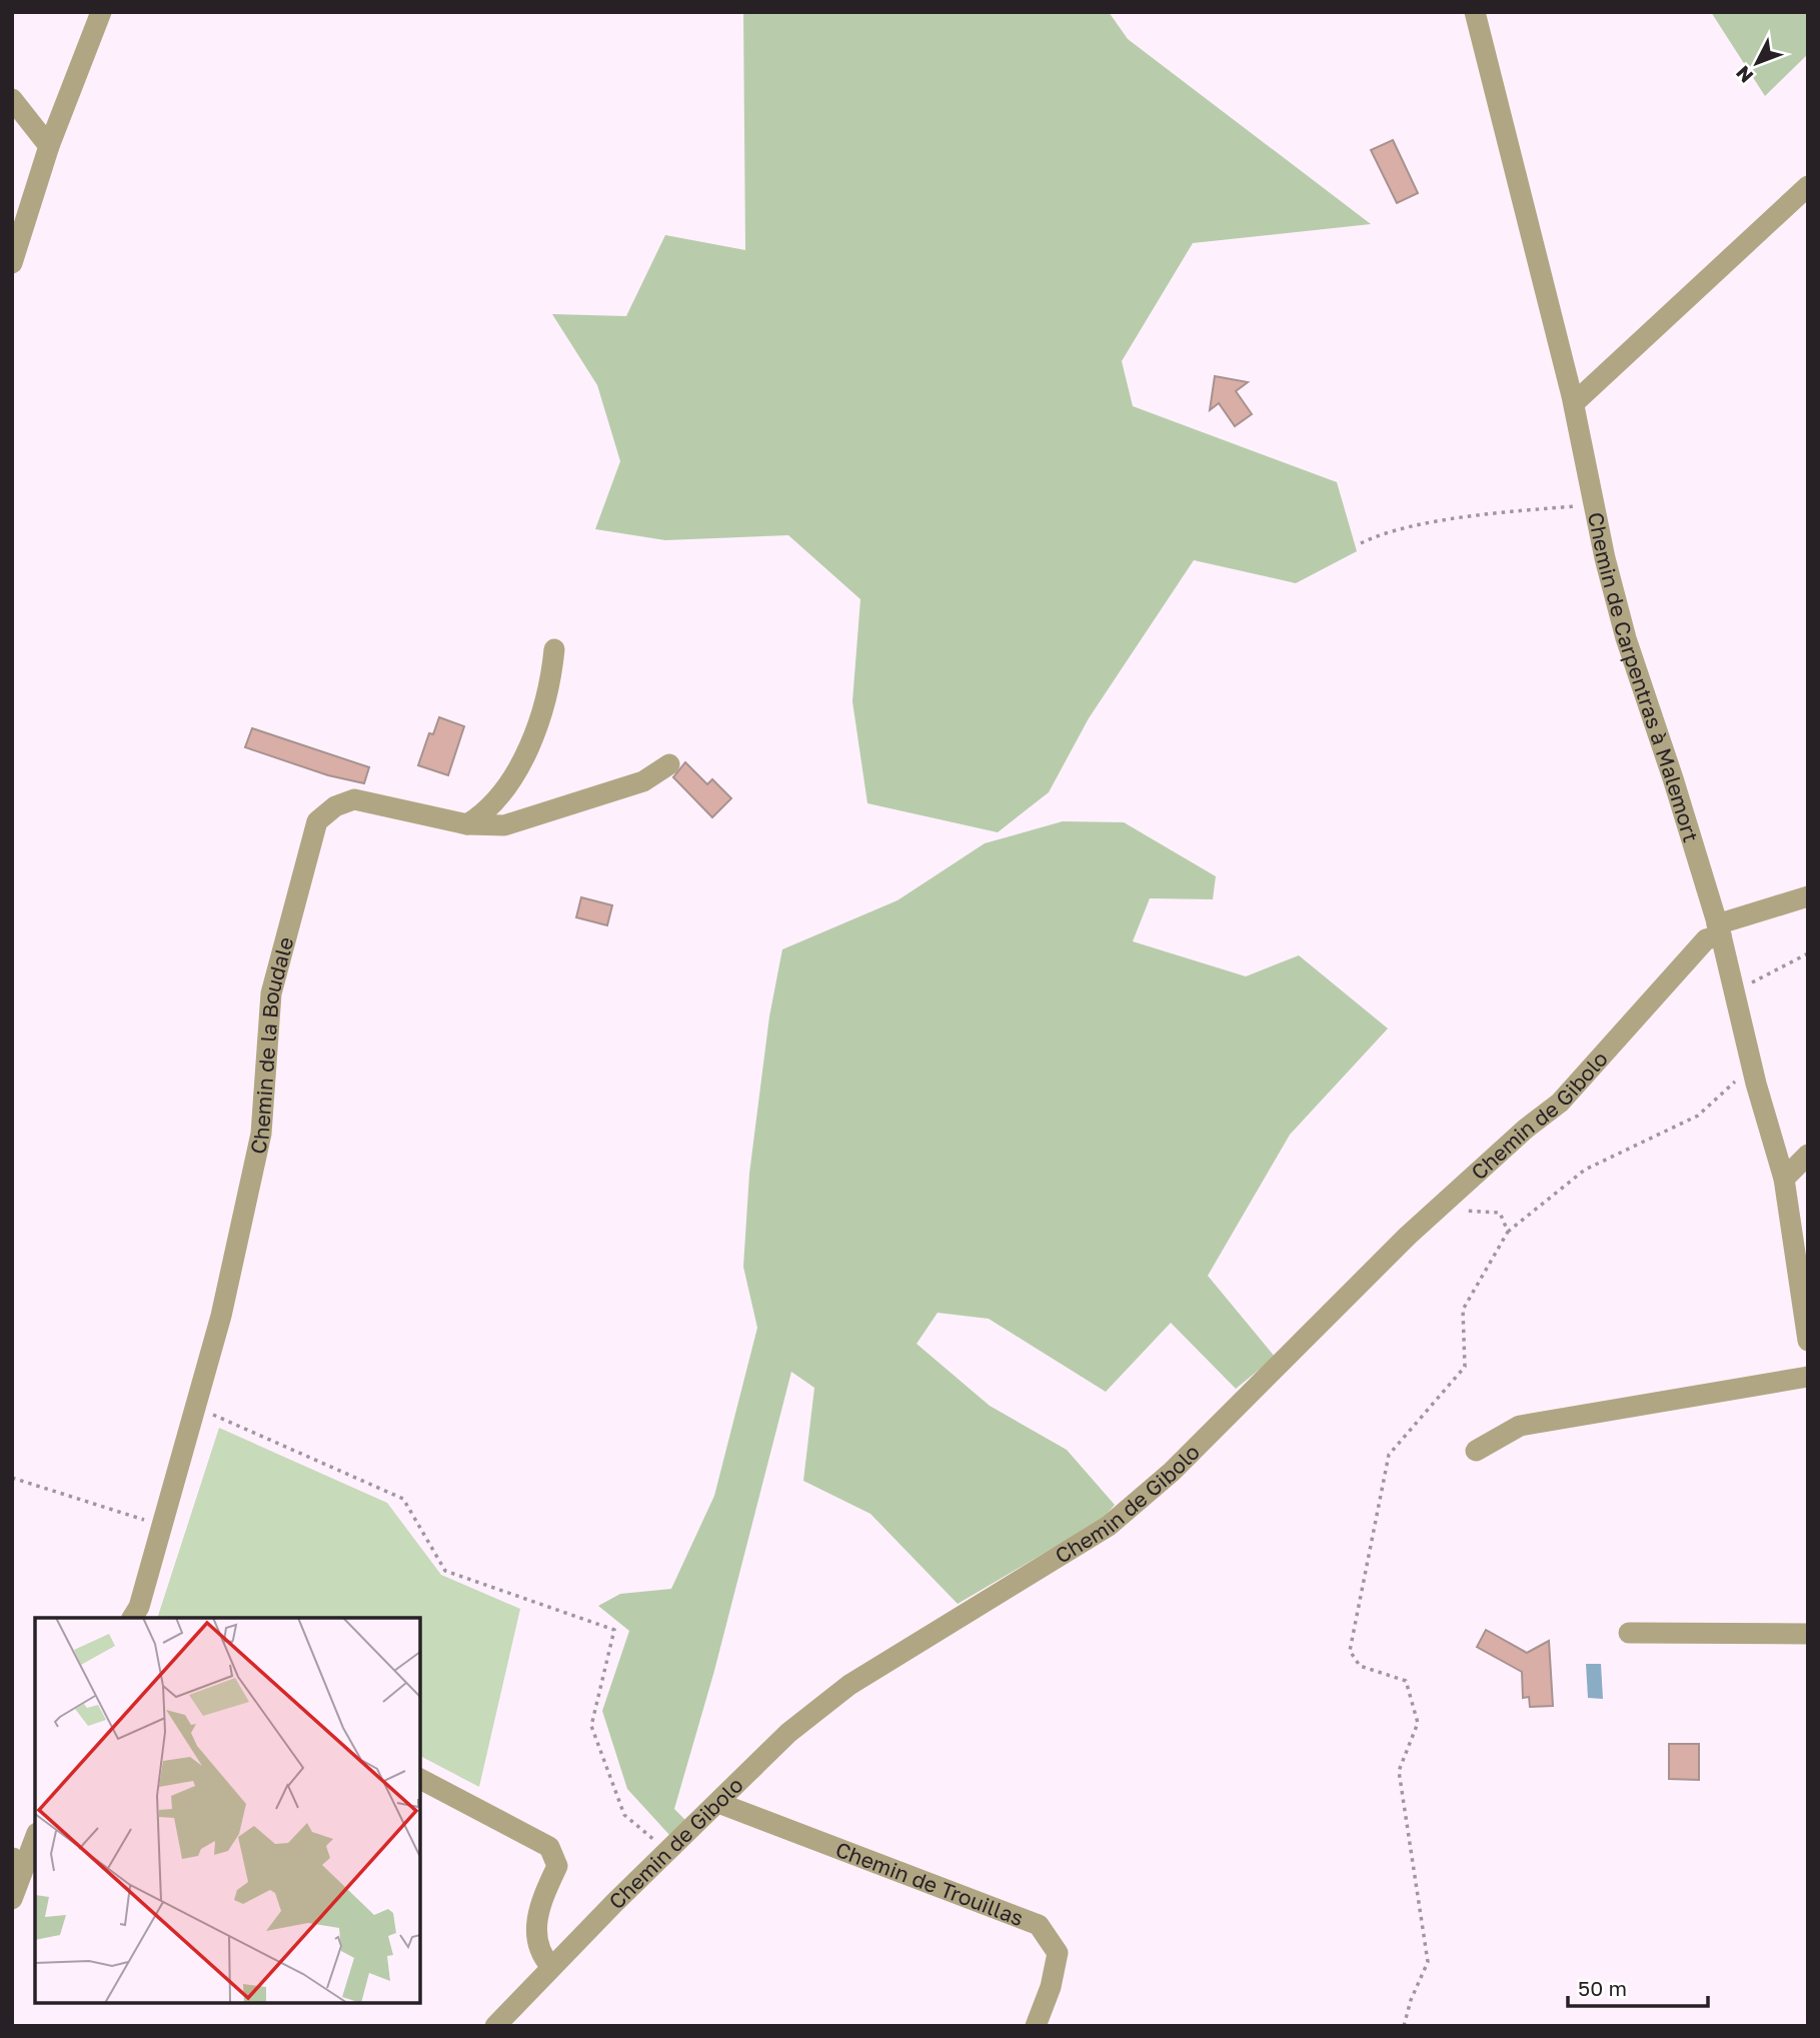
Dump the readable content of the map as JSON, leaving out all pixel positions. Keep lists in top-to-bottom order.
{
  "streets": {
    "street": [
      "Chemin de Carpentras à Malemort",
      "Chemin de la Boudale",
      "Chemin de Gibolo",
      "Chemin de Trouillas"
    ]
  },
  "crossings": [
    ["Chemin de Carpentras à Malemort", "Chemin de Gibolo"],
    ["Chemin de Gibolo", "Chemin de Trouillas"]
  ],
  "scale_bar": "50 m",
  "north": "bottom left"
}
